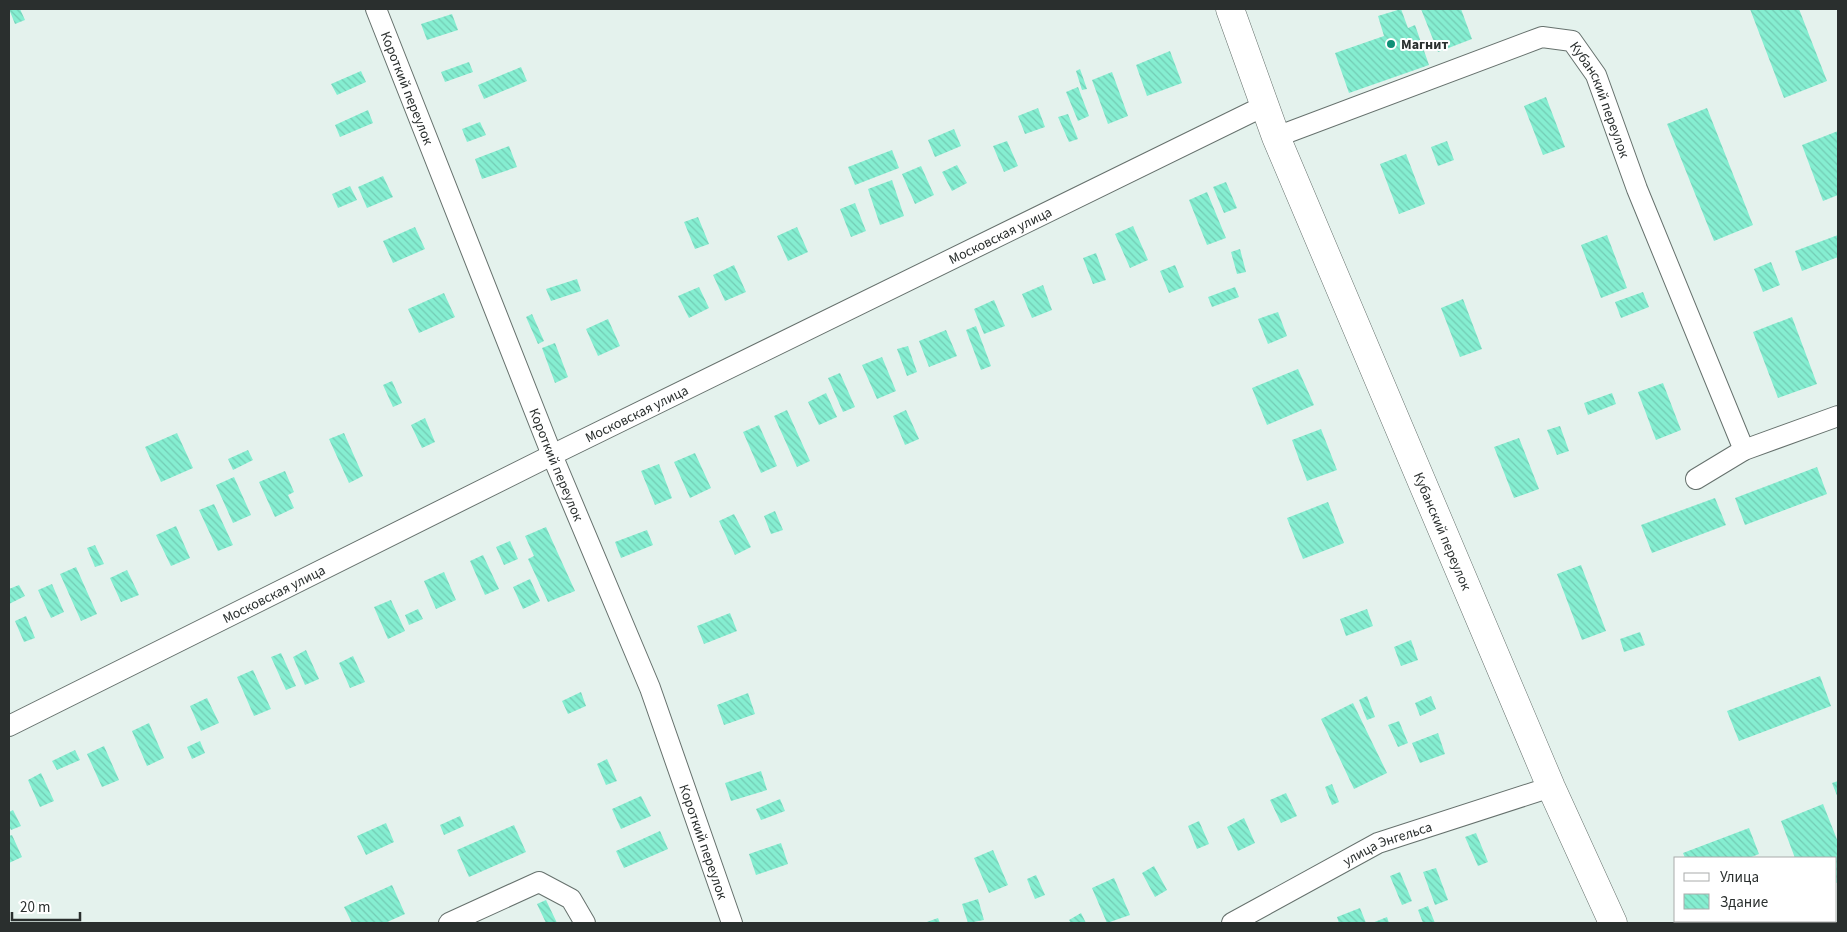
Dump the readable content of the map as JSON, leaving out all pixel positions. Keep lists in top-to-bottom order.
{
  "streets": {
    "street": [
      "Короткий переулок",
      "Кубанский переулок",
      "Московская улица",
      "улица Энгельса"
    ]
  },
  "crossings": [
    ["Короткий переулок", "Московская улица"],
    ["Кубанский переулок", "Московская улица"],
    ["Кубанский переулок", "улица Энгельса"]
  ],
  "places": ["Магнит"],
  "legend": ["Улица", "Здание"],
  "scale_bar": "20 m"
}
